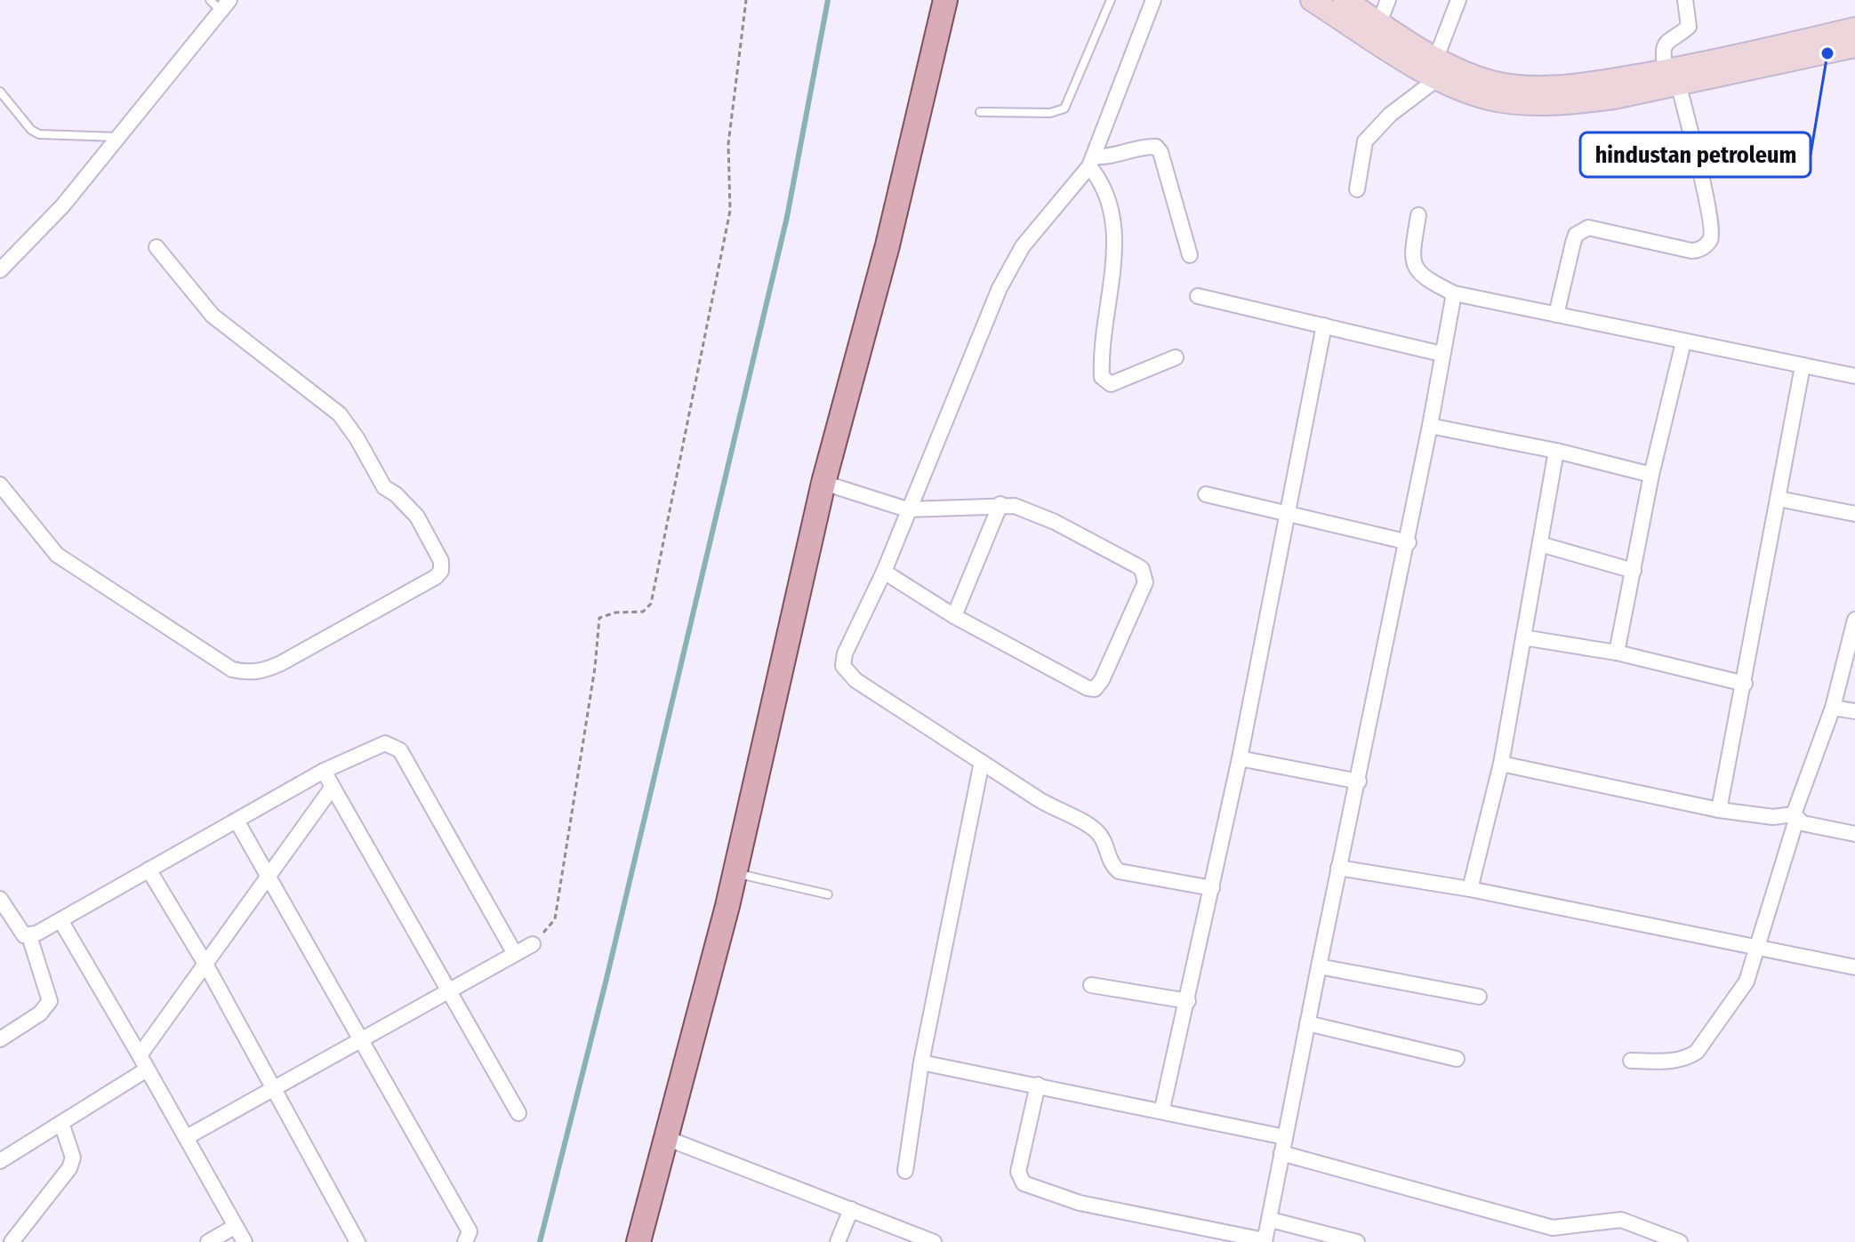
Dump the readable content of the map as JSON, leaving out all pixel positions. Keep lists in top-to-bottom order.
{
  "places": ["hindustan petroleum"]
}
